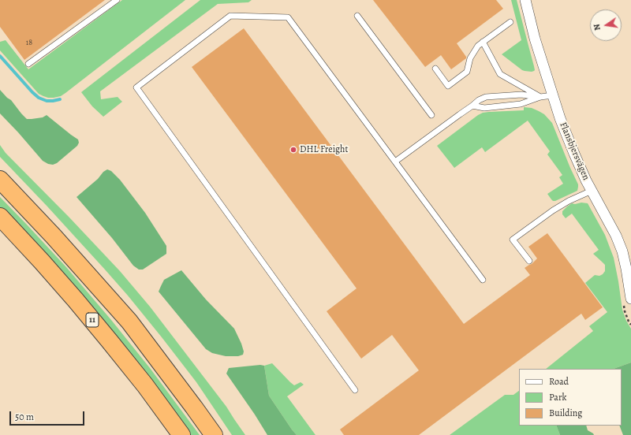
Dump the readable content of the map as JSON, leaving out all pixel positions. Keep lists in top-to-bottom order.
{
  "streets": {
    "highway": ["11"],
    "street": ["Flansbjersvägen"]
  },
  "places": ["DHL Freight"],
  "house_numbers": ["18"],
  "legend": ["Road", "Park", "Building"],
  "scale_bar": "50 m",
  "north": "left"
}
